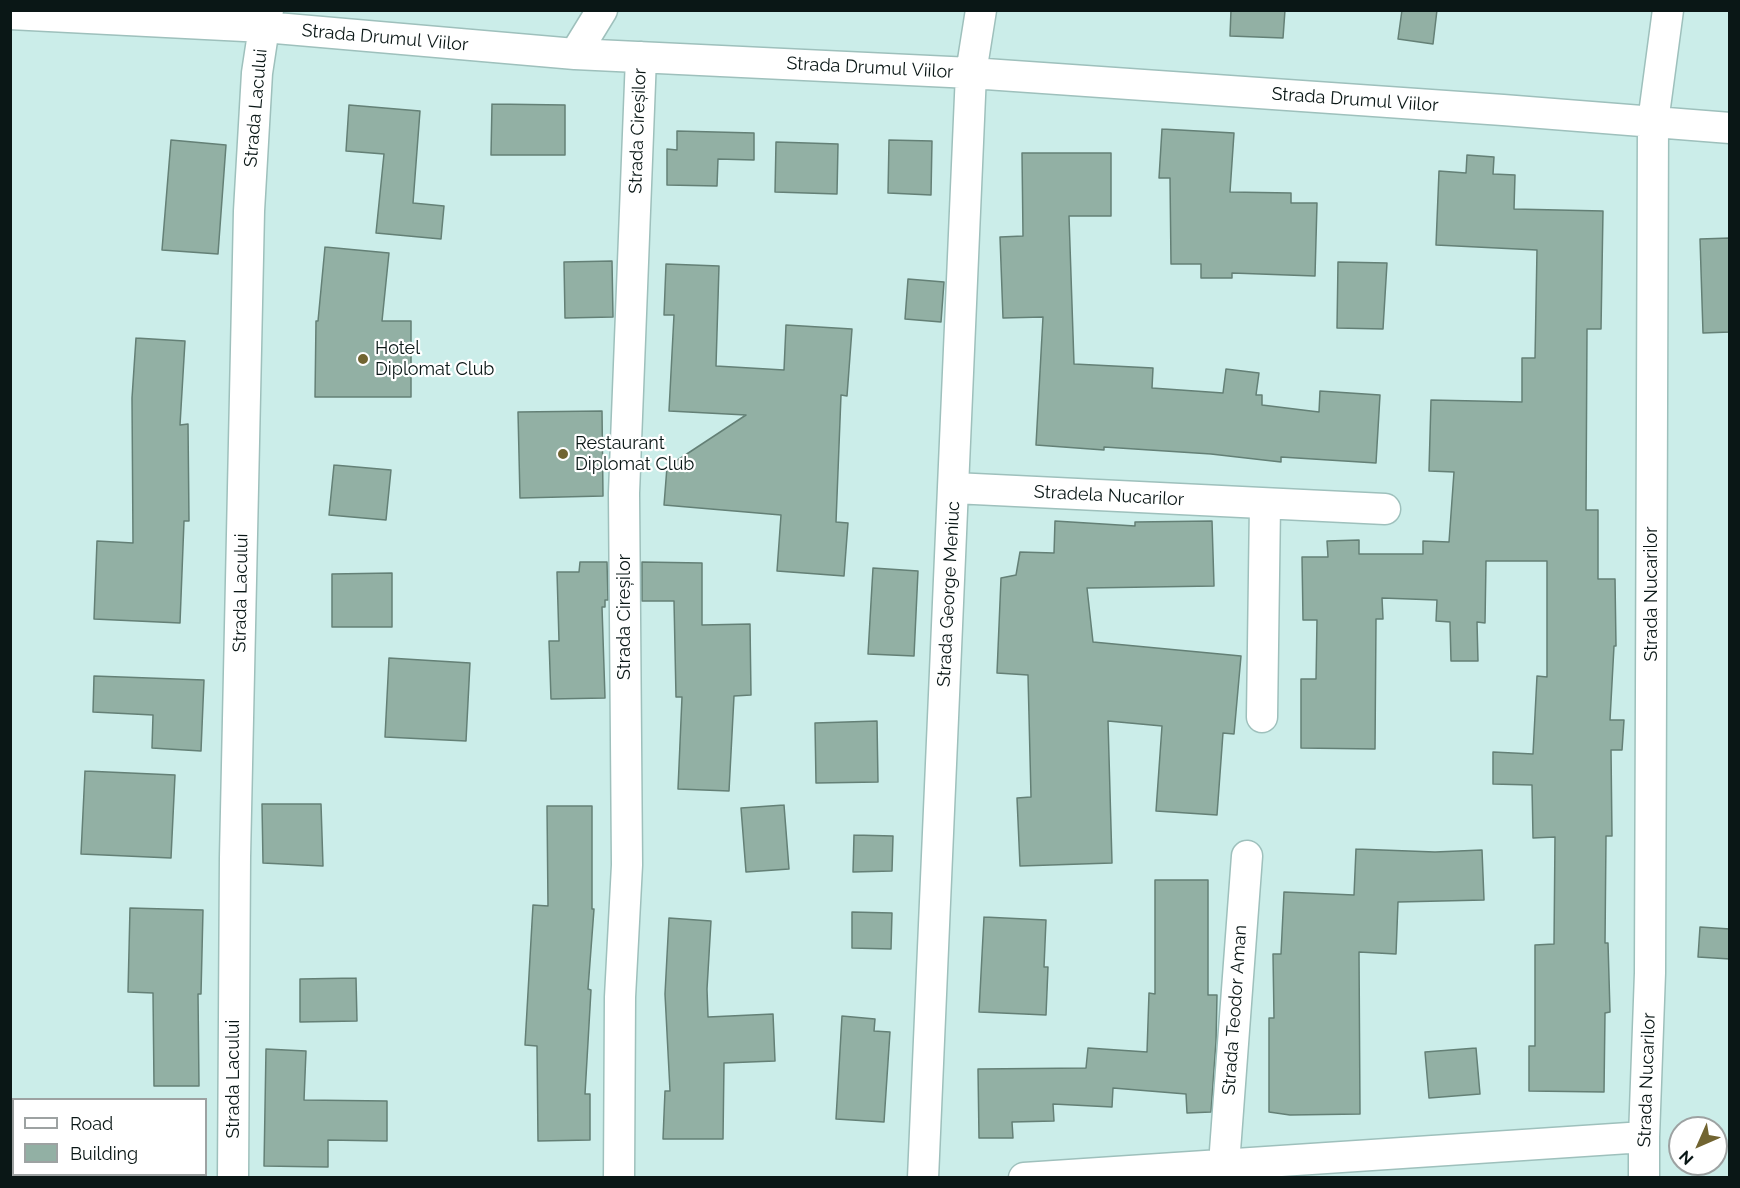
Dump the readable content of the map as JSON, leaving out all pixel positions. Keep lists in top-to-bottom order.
{
  "streets": {
    "street": [
      "Strada Drumul Viilor",
      "Strada Lacului",
      "Strada Cireșilor",
      "Stradela Nucarilor",
      "Strada George Meniuc",
      "Strada Nucarilor",
      "Strada Teodor Aman"
    ]
  },
  "crossings": [
    ["Strada Drumul Viilor", "Strada Lacului"],
    ["Strada Drumul Viilor", "Strada Cireșilor"],
    ["Strada Drumul Viilor", "Strada George Meniuc"],
    ["Strada Drumul Viilor", "Strada Nucarilor"],
    ["Stradela Nucarilor", "Strada George Meniuc"]
  ],
  "places": ["Hotel Diplomat Club", "Restaurant Diplomat Club"],
  "legend": ["Road", "Building"],
  "north": "bottom left"
}
